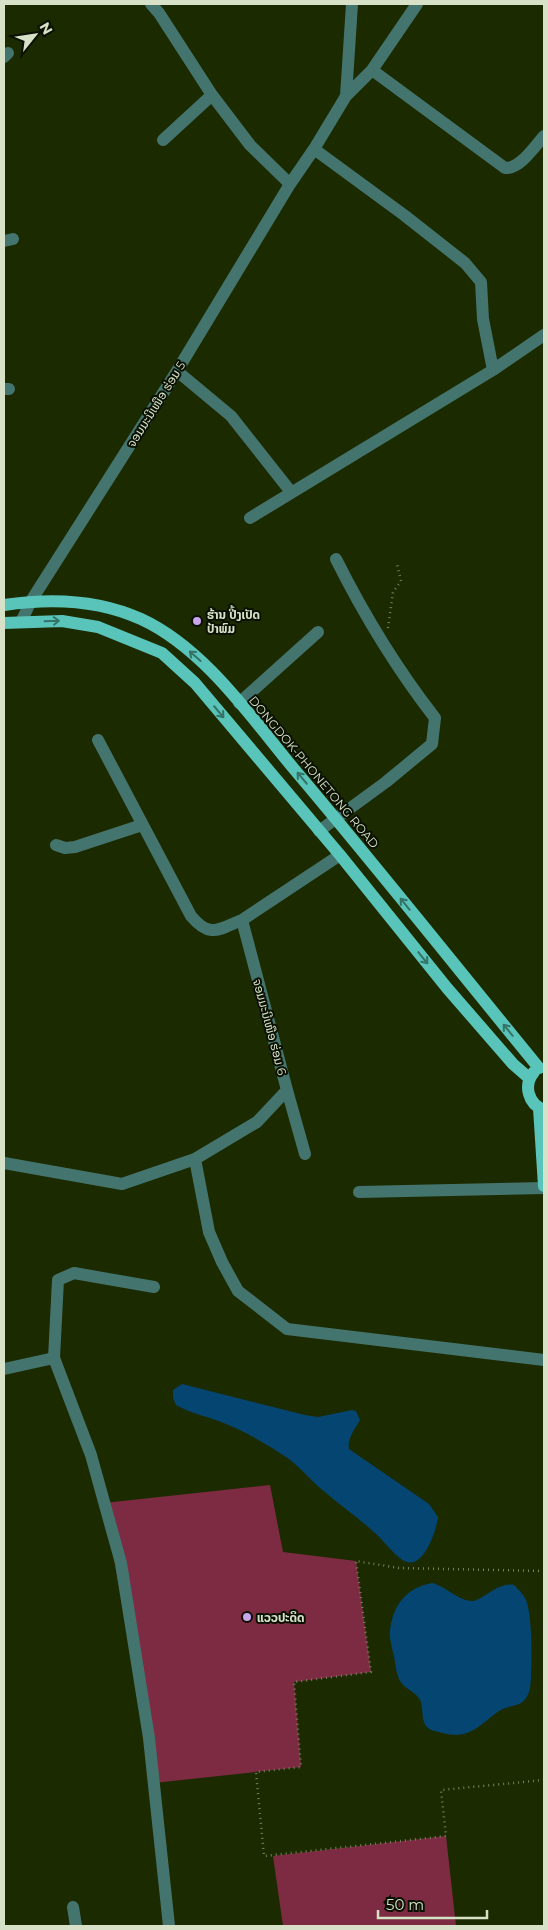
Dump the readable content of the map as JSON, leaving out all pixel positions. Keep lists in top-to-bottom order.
{
  "streets": {
    "main road": ["DONGDOK-PHONETONG ROAD"],
    "street": ["ຈອມມະນີເໜືອ ຮ່ອມ 5", "ຈອມມະນີເໜືອ ຮ່ອມ 6"]
  },
  "crossings": [
    ["ຈອມມະນີເໜືອ ຮ່ອມ 5", "DONGDOK-PHONETONG ROAD"]
  ],
  "places": ["ຮ້ານ ປີ້ງເປັດ ປ້າພົມ", "ແວວປະດິດ"],
  "scale_bar": "50 m",
  "north": "top right"
}
